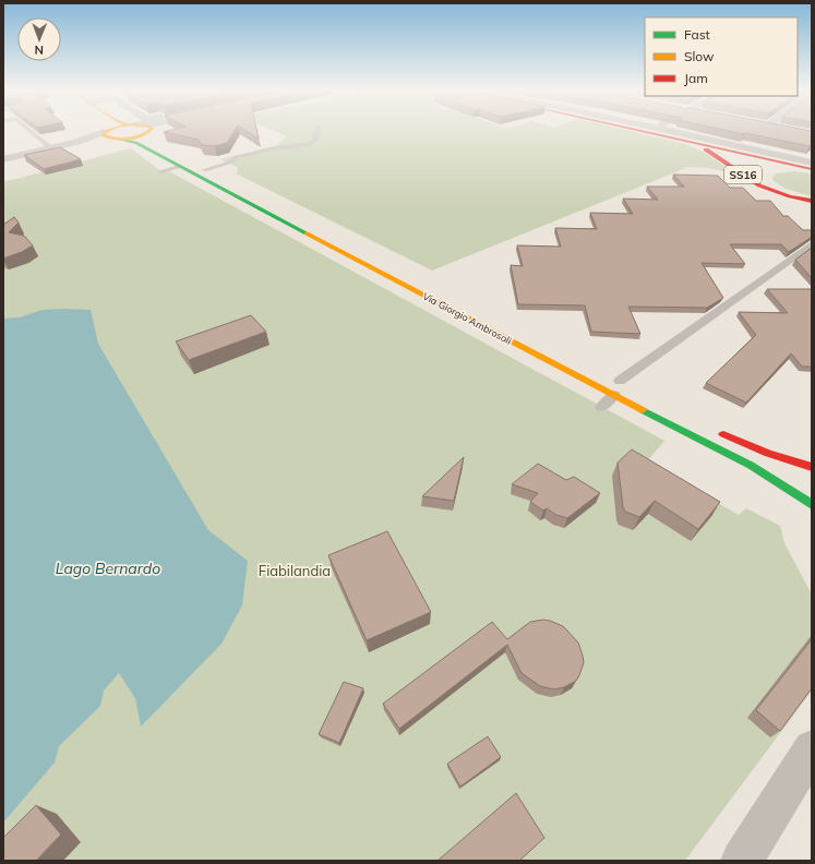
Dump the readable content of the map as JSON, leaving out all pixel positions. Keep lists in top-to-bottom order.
{
  "streets": {
    "main road": ["SS16", "Via Giorgio Ambrosoli"]
  },
  "water": ["Lago Bernardo"],
  "parks": ["Fiabilandia"],
  "legend": ["Fast", "Slow", "Jam"],
  "north": "bottom"
}
